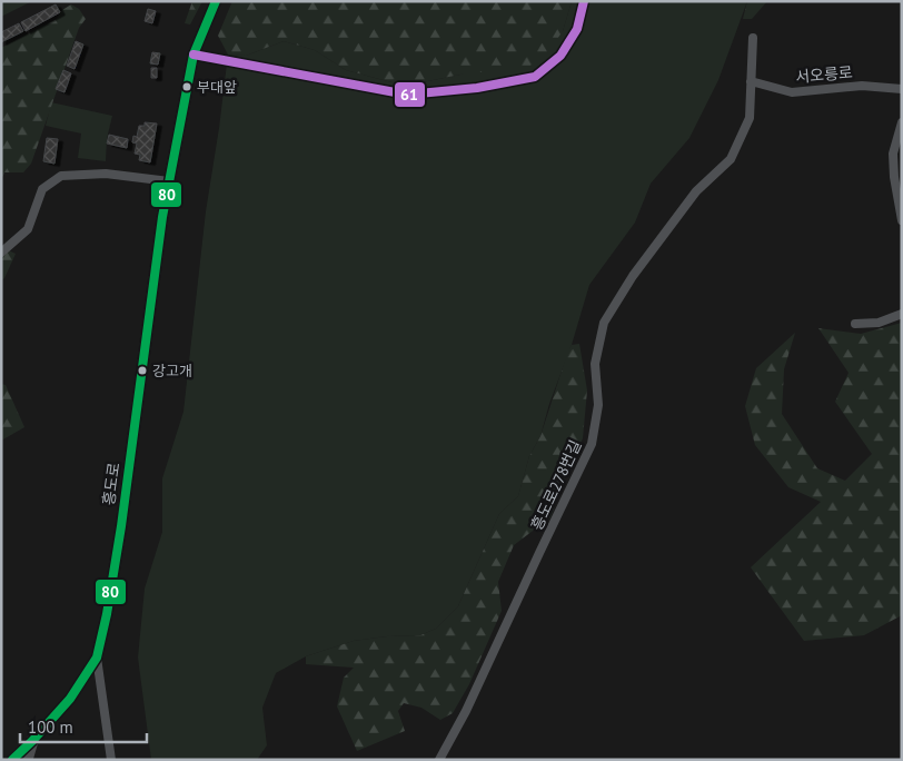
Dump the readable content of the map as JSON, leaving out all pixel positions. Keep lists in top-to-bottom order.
{
  "streets": {
    "street": ["서오릉로", "흥도로", "흥도로278번길"]
  },
  "crossings": [
    ["서오릉로", "흥도로278번길"]
  ],
  "places": ["부대앞", "강고개"],
  "lines": ["transit line 80", "transit line 61"],
  "scale_bar": "100 m"
}
